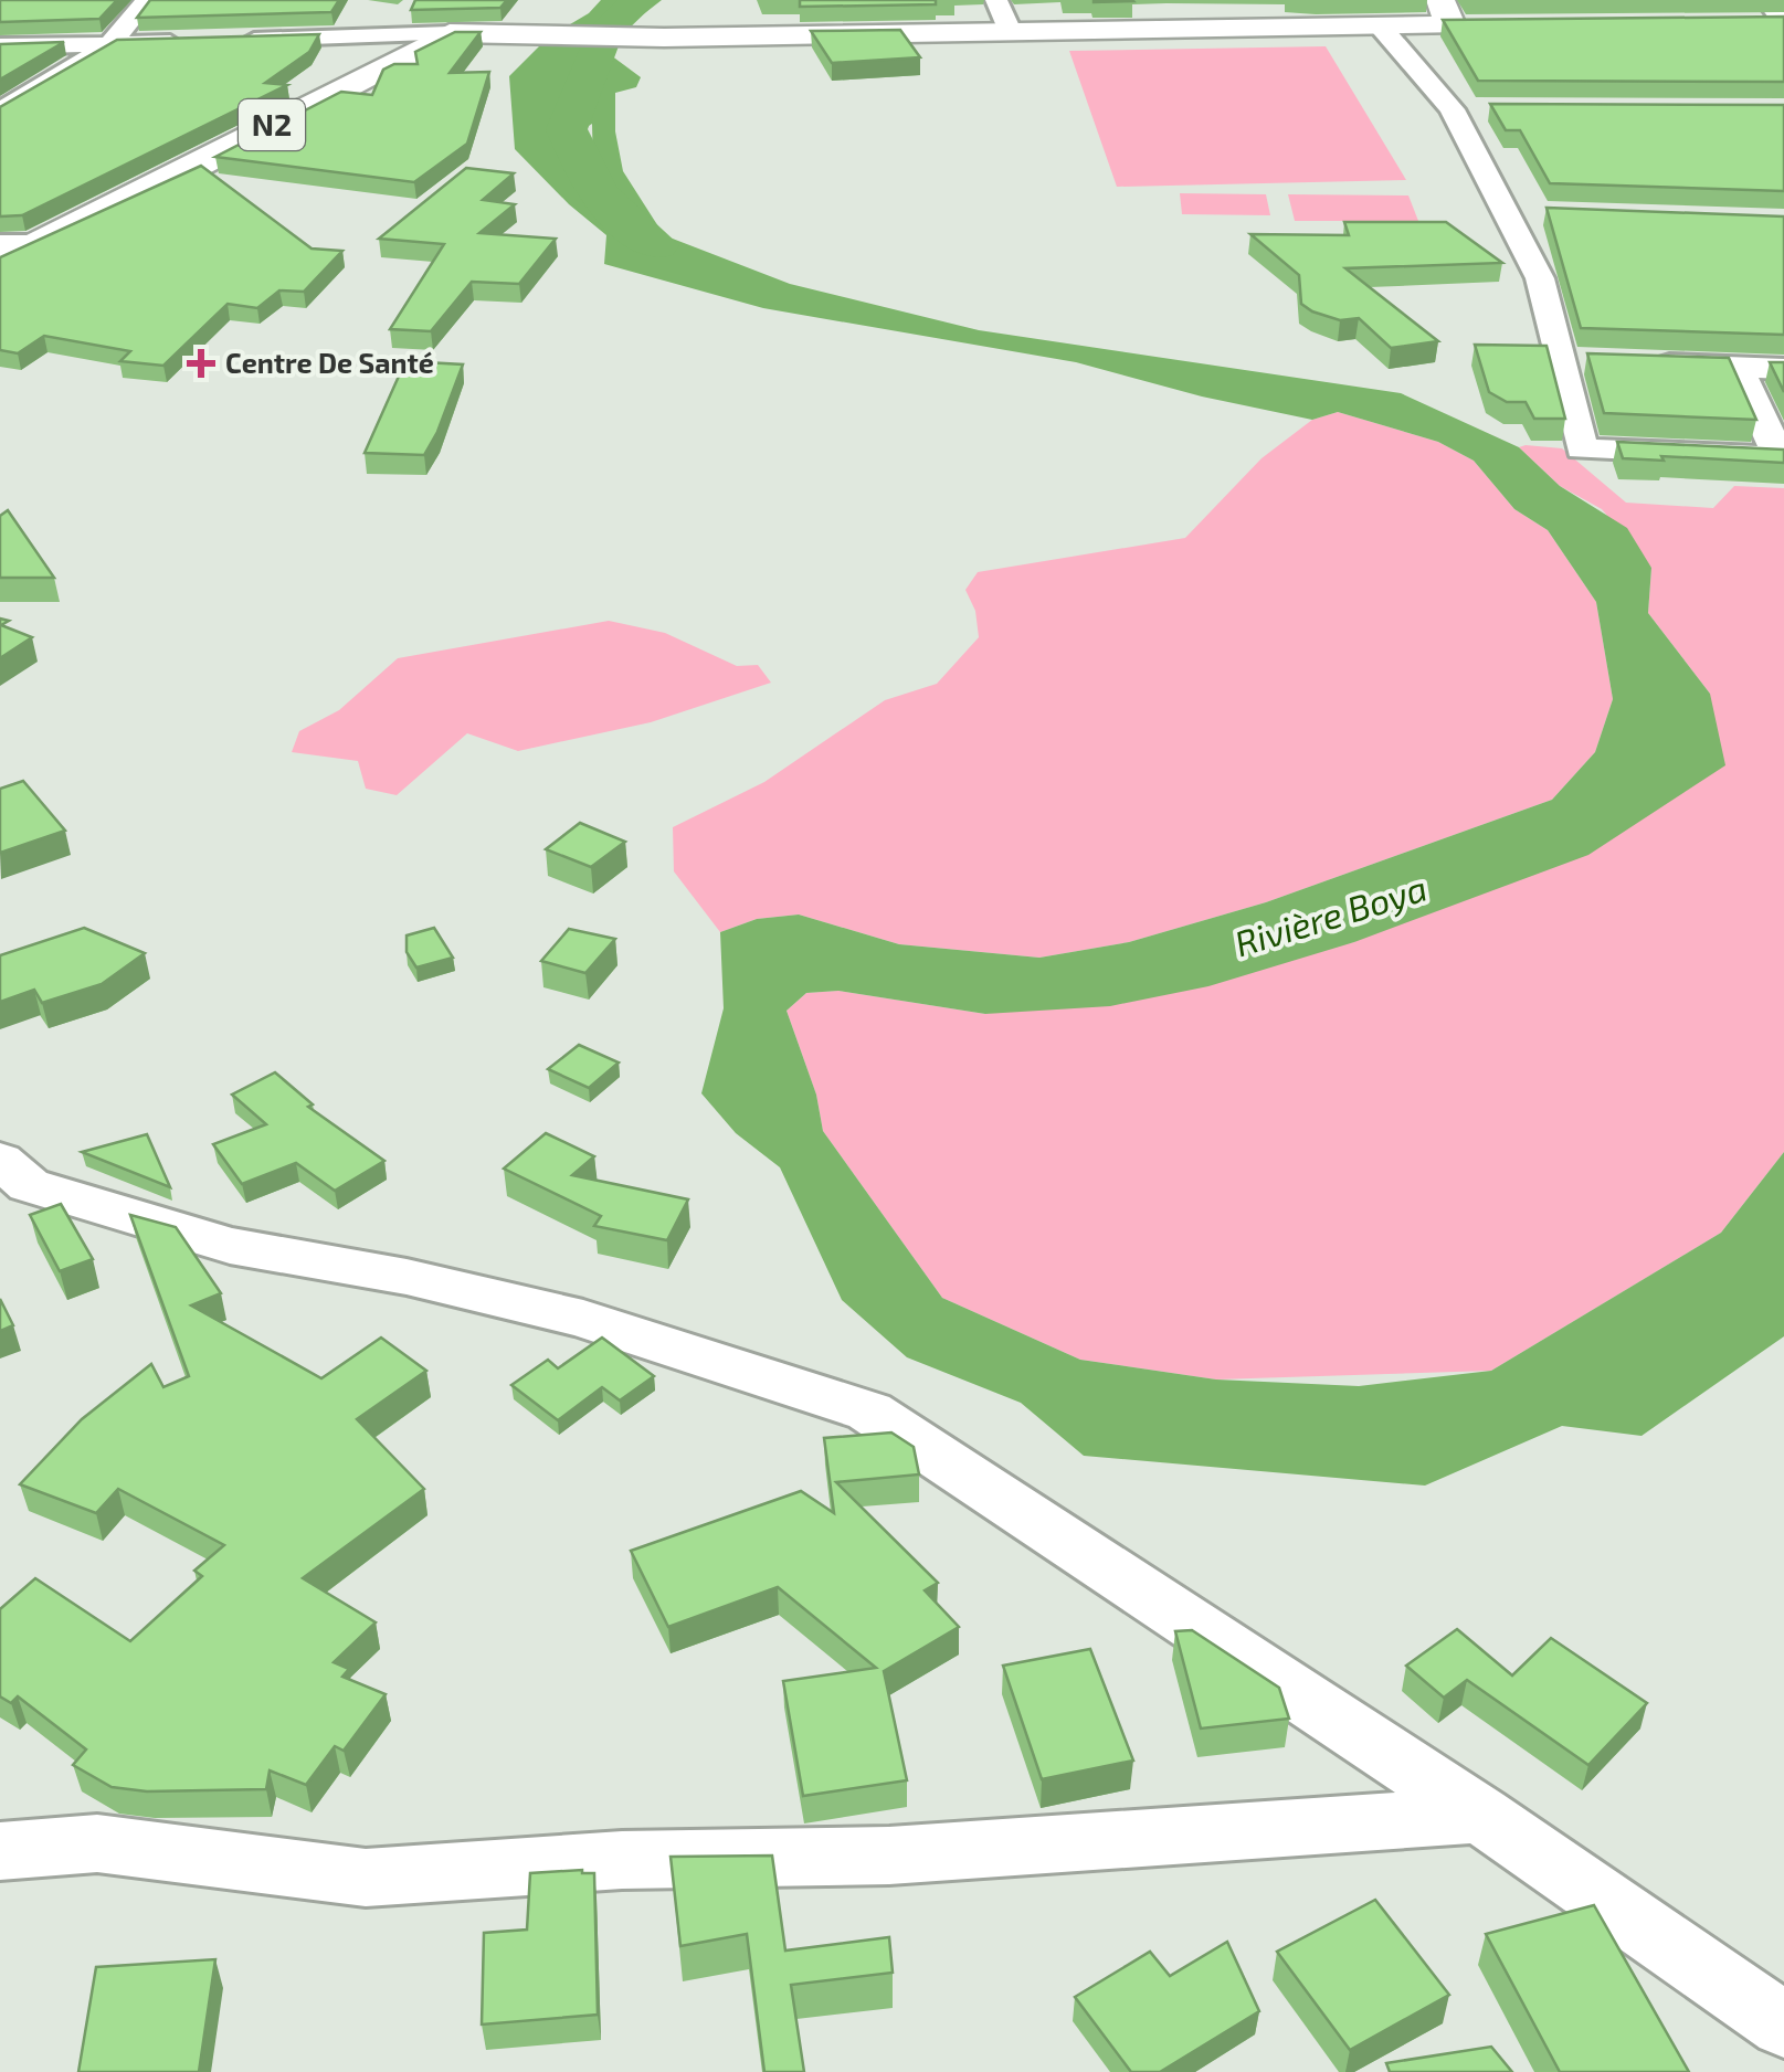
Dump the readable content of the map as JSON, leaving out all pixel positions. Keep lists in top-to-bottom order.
{
  "streets": {
    "highway": ["N2"]
  },
  "water": ["Rivière Boya"],
  "places": {
    "health": ["Centre De Santé"]
  }
}
